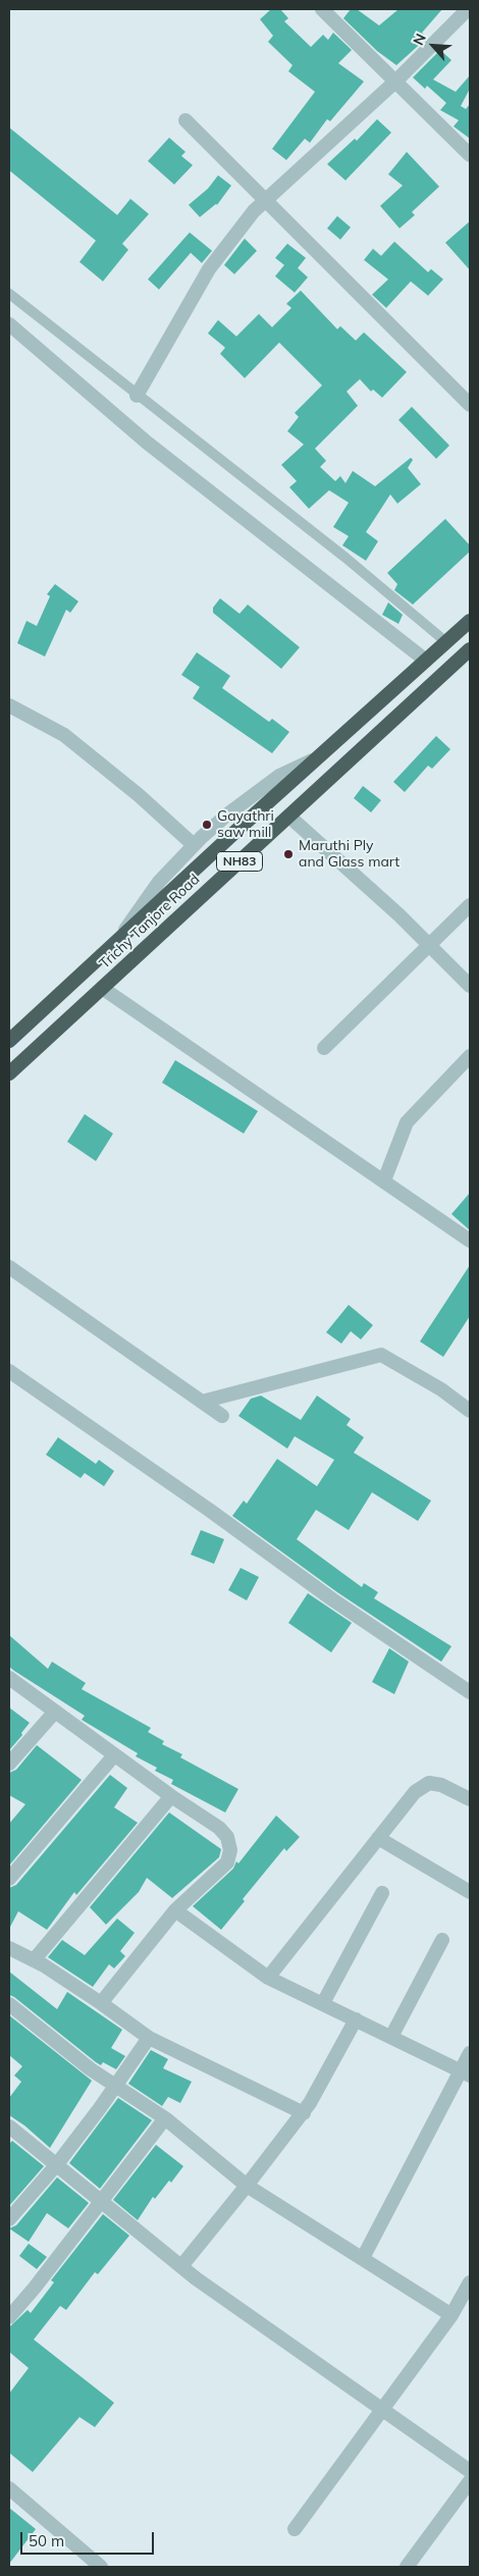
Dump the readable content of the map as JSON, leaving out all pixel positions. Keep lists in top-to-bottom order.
{
  "streets": {
    "highway": ["NH83", "Trichy Tanjore Road"]
  },
  "places": ["Gayathri saw mill", "Maruthi Ply and Glass mart"],
  "scale_bar": "50 m",
  "north": "top left"
}
